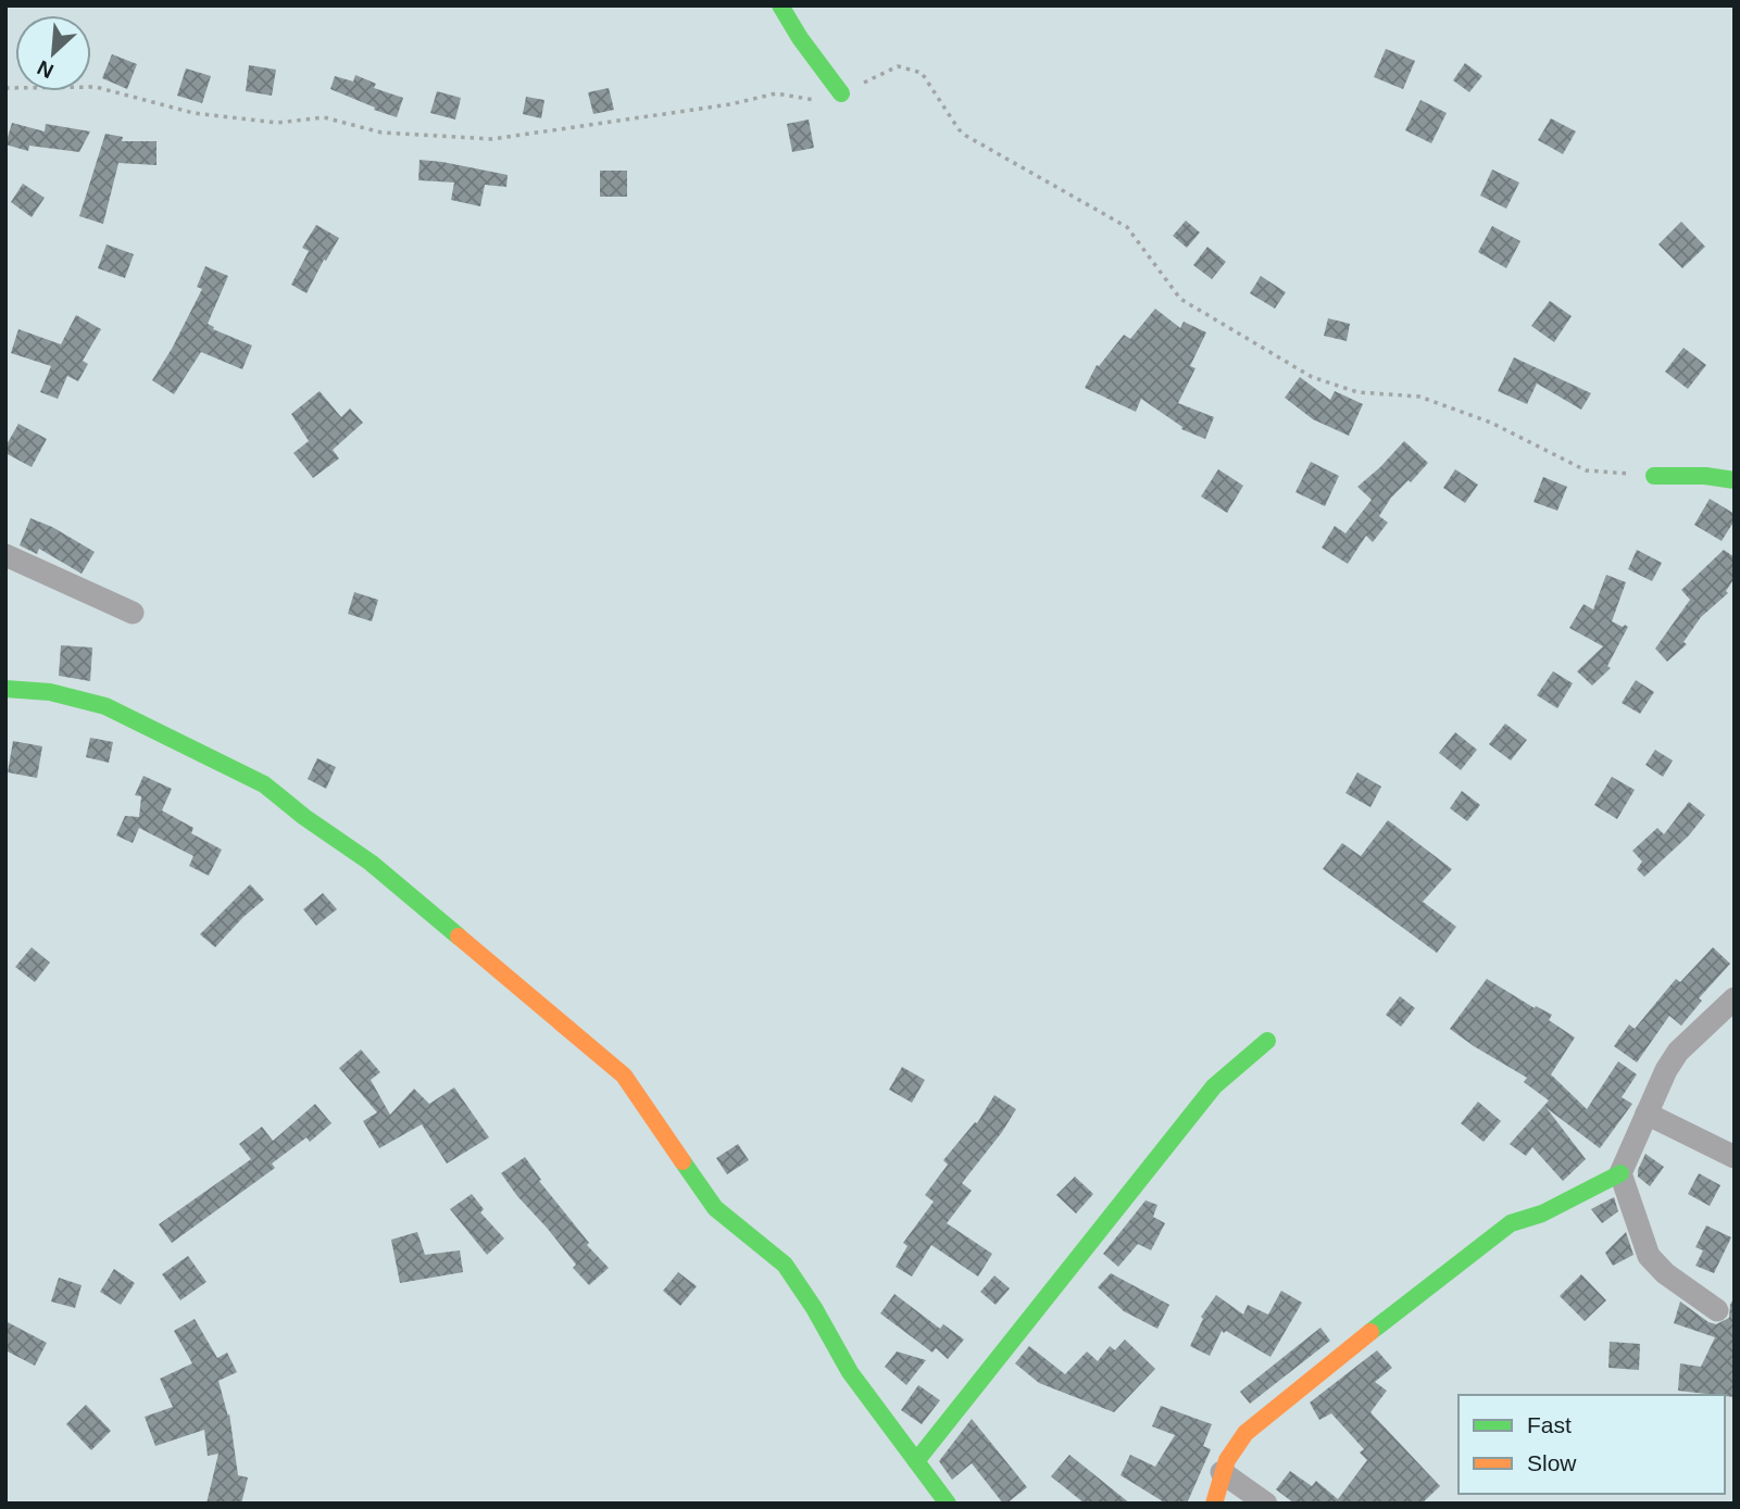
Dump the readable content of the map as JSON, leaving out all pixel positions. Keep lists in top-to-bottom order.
{
  "legend": ["Fast", "Slow"],
  "north": "bottom left"
}
